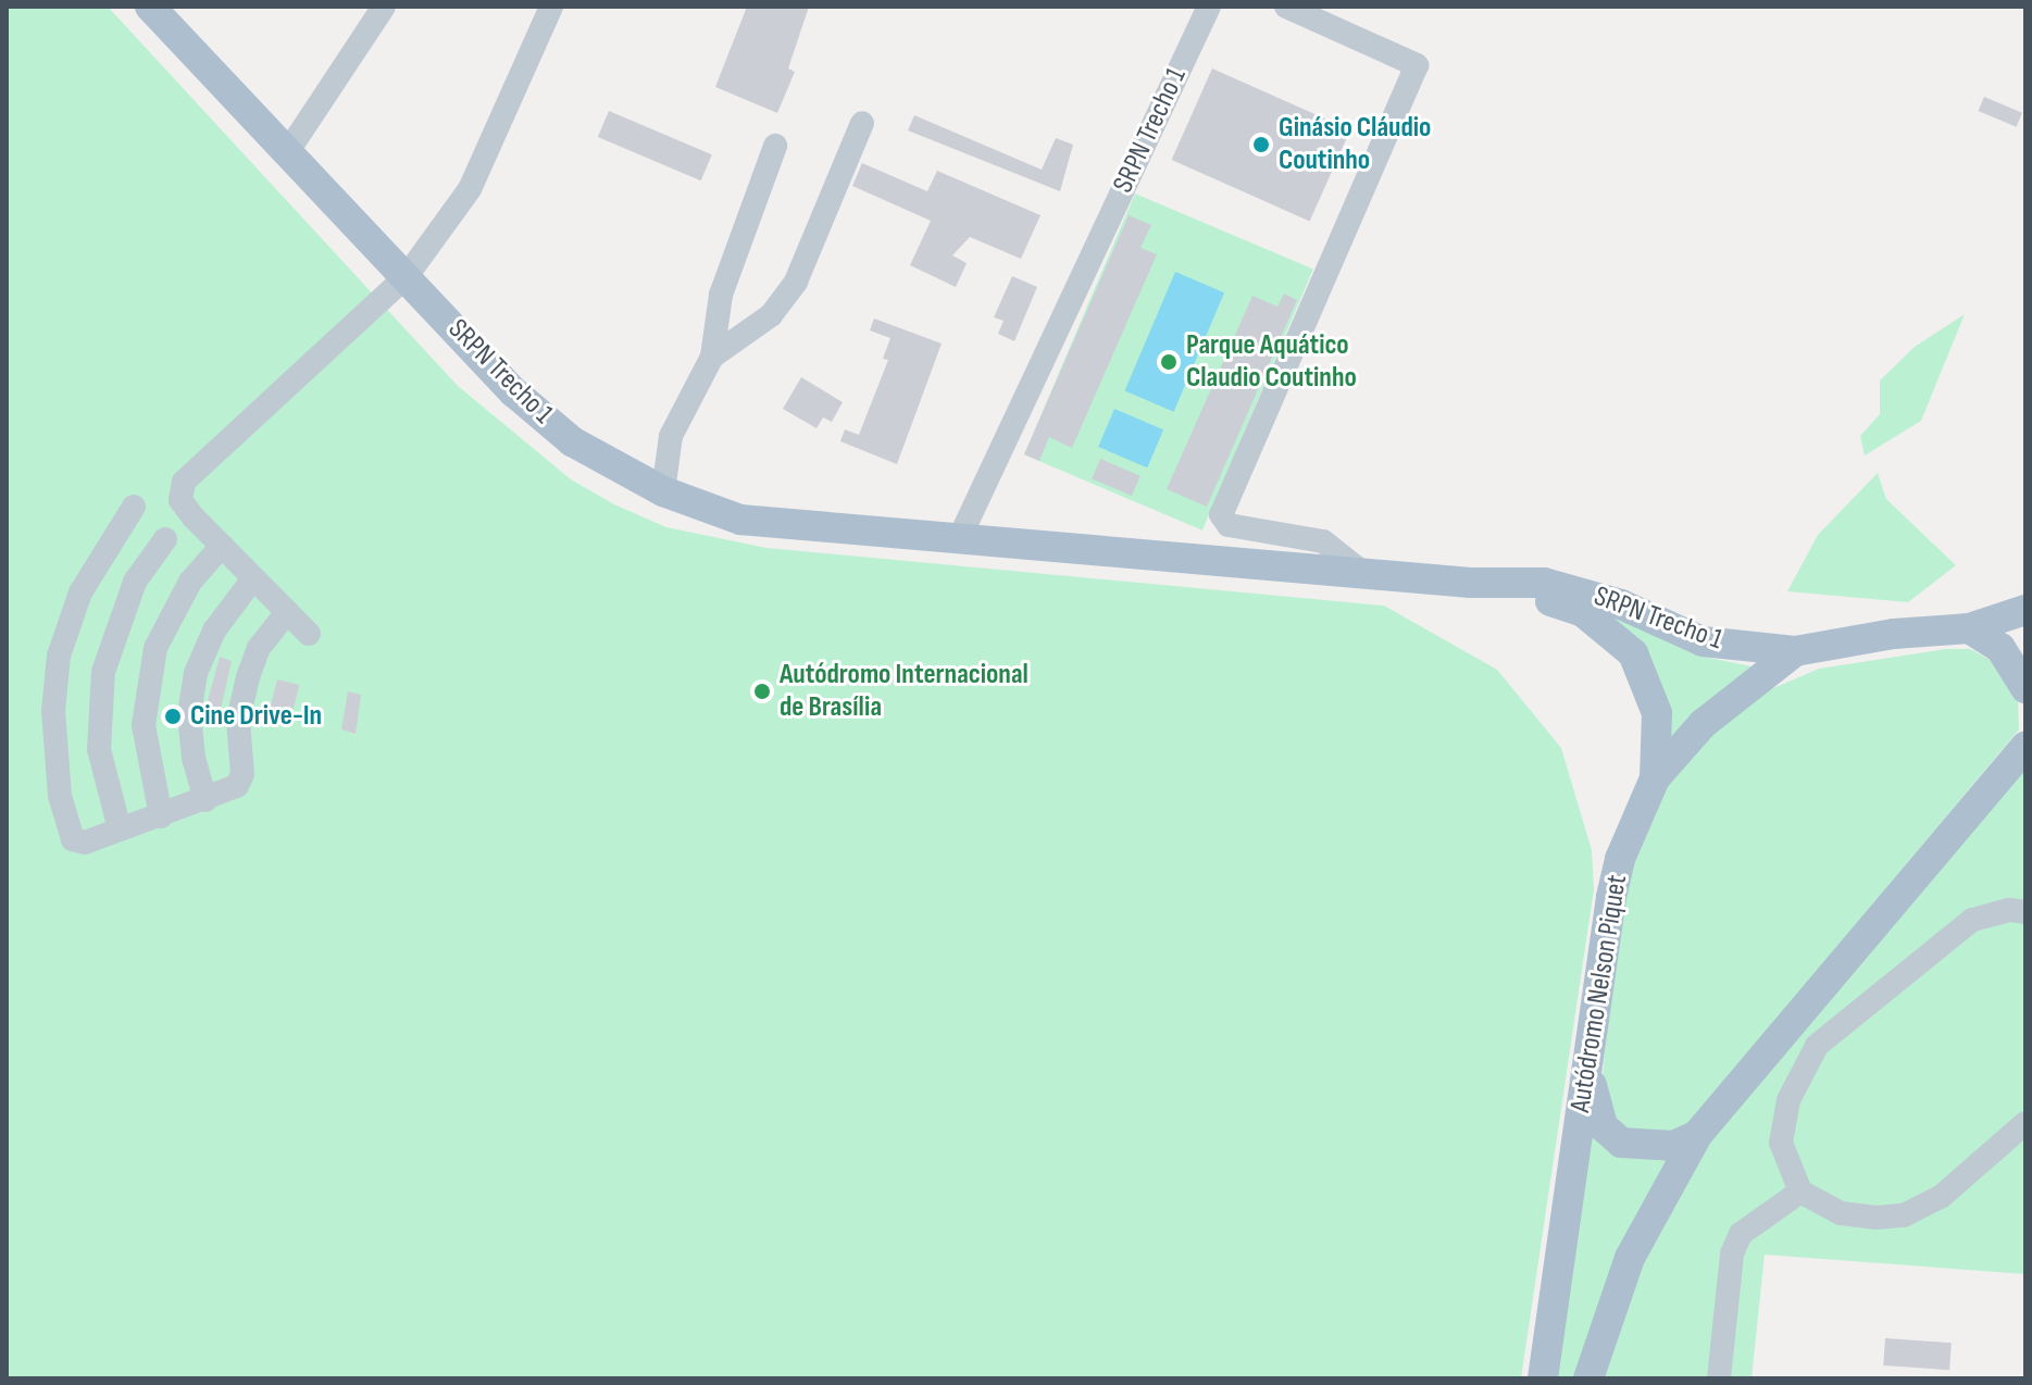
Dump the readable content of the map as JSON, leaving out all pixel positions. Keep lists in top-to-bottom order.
{
  "streets": {
    "main road": ["SRPN Trecho 1", "Autódromo Nelson Piquet"]
  },
  "crossings": [
    ["SRPN Trecho 1", "Autódromo Nelson Piquet"]
  ],
  "places": [
    "Ginásio Cláudio Coutinho",
    "Parque Aquático Claudio Coutinho",
    "Autódromo Internacional de Brasília",
    "Cine Drive-In"
  ]
}
